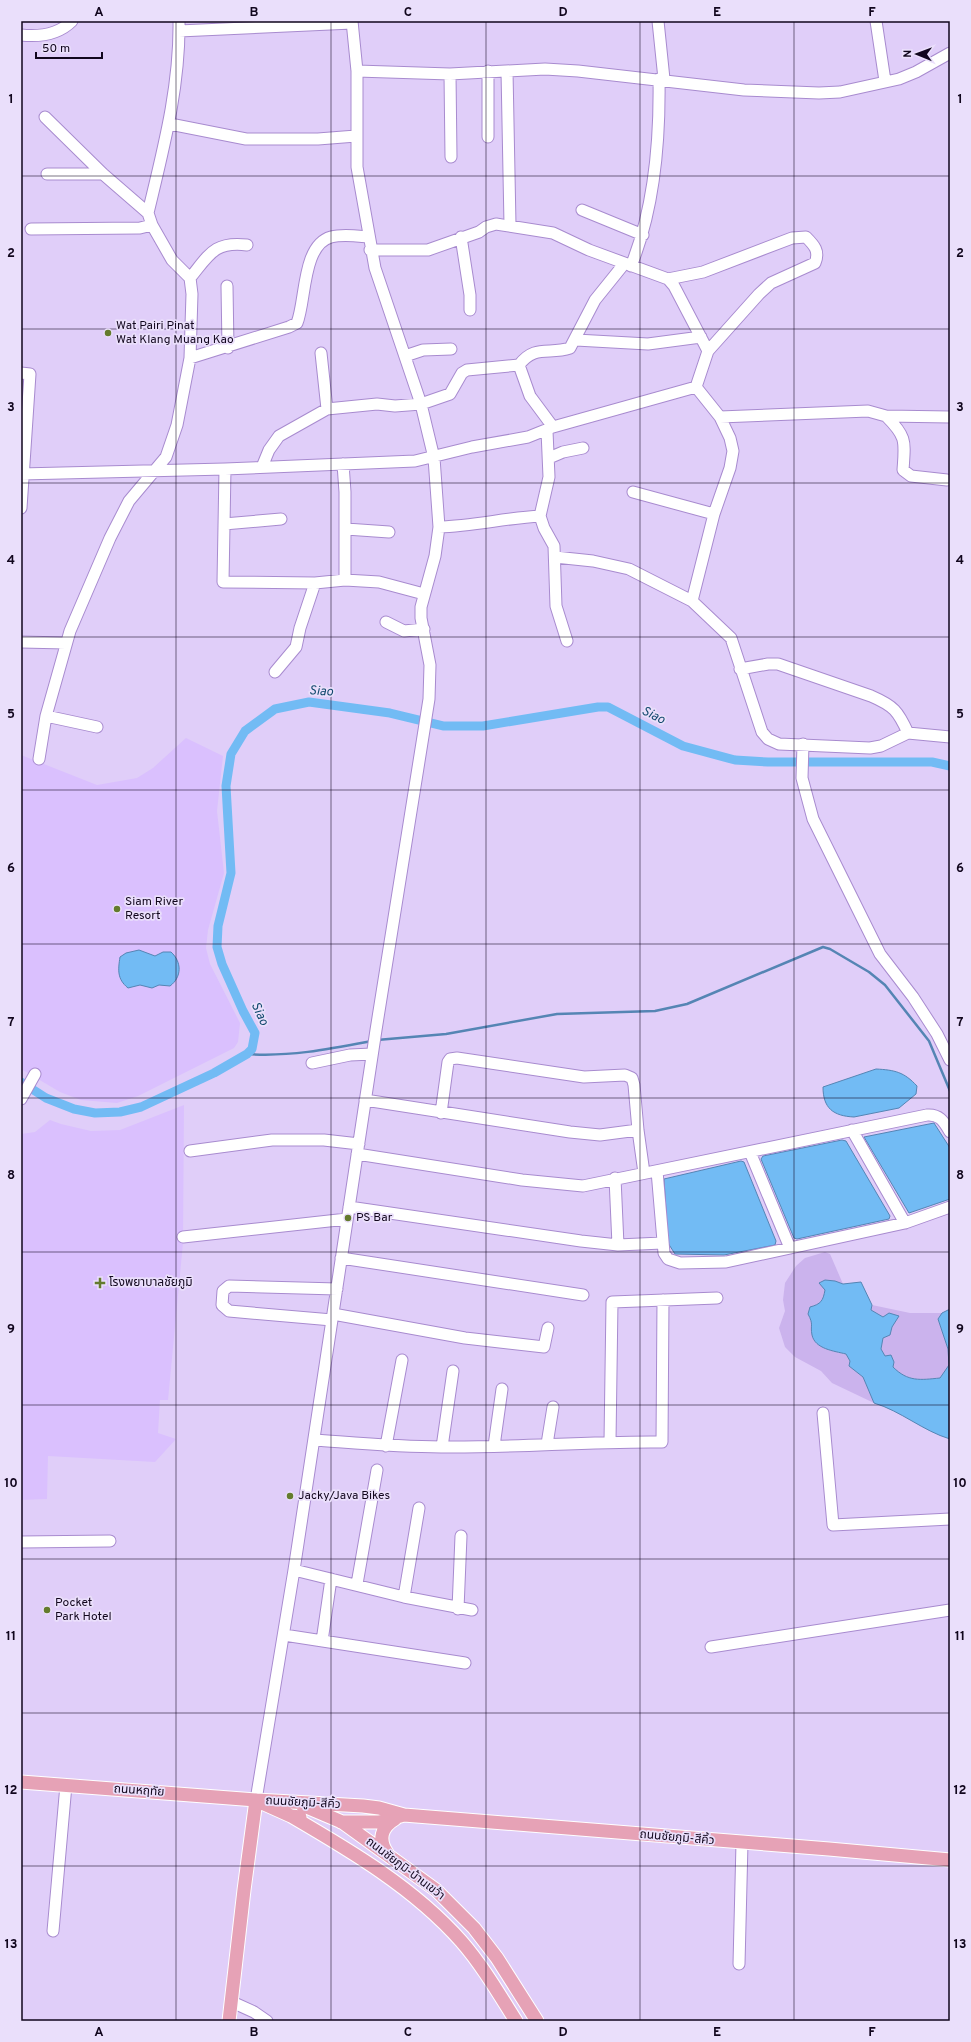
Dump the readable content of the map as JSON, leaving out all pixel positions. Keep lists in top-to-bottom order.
{
  "streets": {
    "main road": ["ถนนหฤทัย", "ถนนชัยภูมิ-สีคิ้ว", "ถนนชัยภูมิ-บ้านเขว้า"]
  },
  "crossings": [
    ["ถนนหฤทัย", "ถนนชัยภูมิ-สีคิ้ว"],
    ["ถนนชัยภูมิ-สีคิ้ว", "ถนนชัยภูมิ-บ้านเขว้า"]
  ],
  "water": ["Siao"],
  "places": {
    "other": [
      "Wat Pairi Pinat Wat Klang Muang Kao",
      "Siam River Resort",
      "PS Bar",
      "Jacky/Java Bikes",
      "Pocket Park Hotel"
    ],
    "health": ["โรงพยาบาลชัยภูมิ"]
  },
  "scale_bar": "50 m",
  "north": "left",
  "grid": {
    "columns": [
      "A",
      "B",
      "C",
      "D",
      "E",
      "F"
    ],
    "rows": [
      "1",
      "2",
      "3",
      "4",
      "5",
      "6",
      "7",
      "8",
      "9",
      "10",
      "11",
      "12",
      "13"
    ]
  }
}
